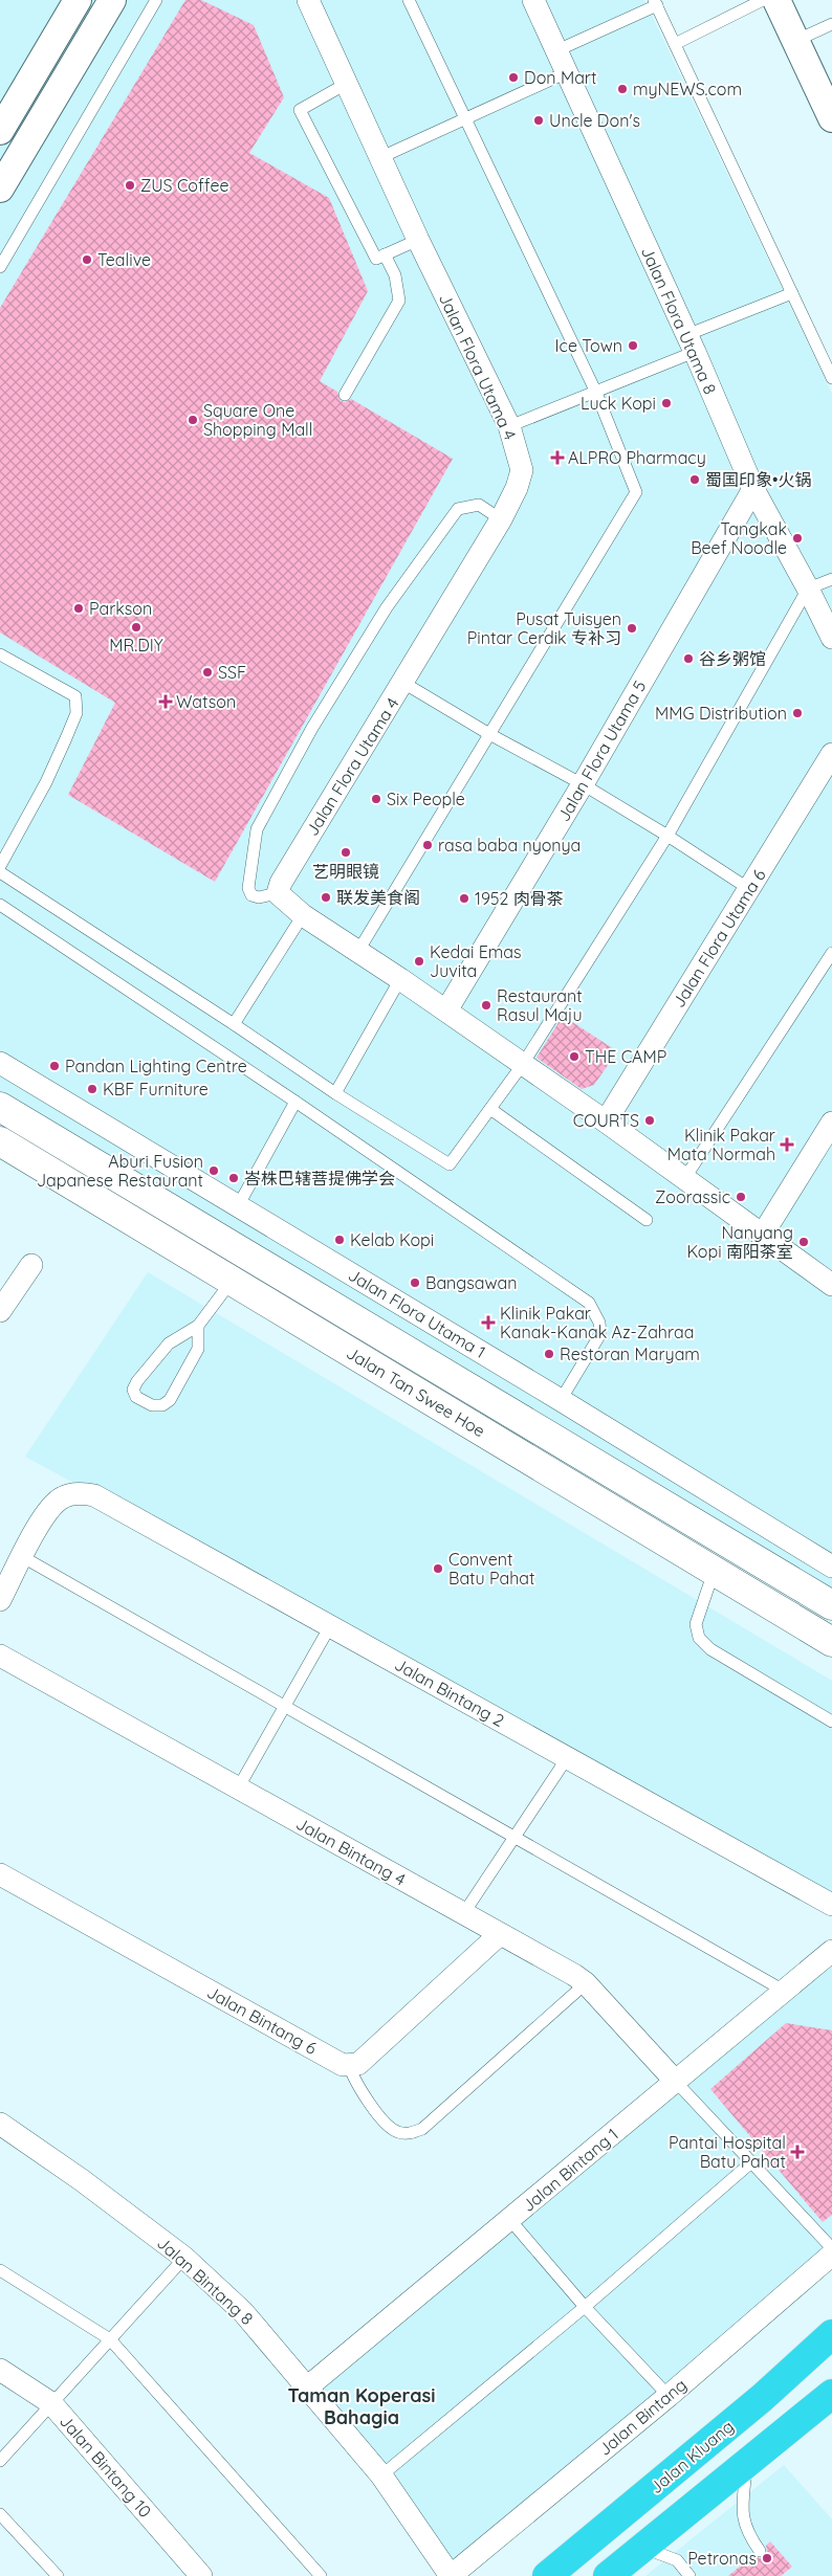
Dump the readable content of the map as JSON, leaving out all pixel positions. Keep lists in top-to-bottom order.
{
  "streets": {
    "highway": ["Jalan Kluang"],
    "main road": ["Jalan Tan Swee Hoe"],
    "street": [
      "Jalan Flora Utama 8",
      "Jalan Flora Utama 4",
      "Jalan Flora Utama 5",
      "Jalan Flora Utama 6",
      "Jalan Flora Utama 1",
      "Jalan Bintang 2",
      "Jalan Bintang 4",
      "Jalan Bintang 6",
      "Jalan Bintang 1",
      "Jalan Bintang 8",
      "Jalan Bintang",
      "Jalan Bintang 10"
    ]
  },
  "crossings": [
    ["Jalan Flora Utama 8", "Jalan Flora Utama 5"],
    ["Jalan Bintang 4", "Jalan Bintang 1"],
    ["Jalan Bintang 1", "Jalan Bintang 8"],
    ["Jalan Bintang 8", "Jalan Bintang"]
  ],
  "districts": ["Taman Koperasi Bahagia"],
  "places": {
    "other": [
      "Don Mart",
      "myNEWS.com",
      "Uncle Don's",
      "ZUS Coffee",
      "Tealive",
      "Ice Town",
      "Luck Kopi",
      "Square One Shopping Mall",
      "蜀国印象•火锅",
      "Tangkak Beef Noodle",
      "Parkson",
      "MR.DIY",
      "Pusat Tuisyen Pintar Cerdik 专补习",
      "谷乡粥馆",
      "SSF",
      "MMG Distribution",
      "Six People",
      "rasa baba nyonya",
      "艺明眼镜",
      "联发美食阁",
      "1952 肉骨茶",
      "Kedai Emas Juvita",
      "Restaurant Rasul Maju",
      "THE CAMP",
      "Pandan Lighting Centre",
      "KBF Furniture",
      "COURTS",
      "Aburi Fusion Japanese Restaurant",
      "峇株巴辖菩提佛学会",
      "Zoorassic",
      "Kelab Kopi",
      "Nanyang Kopi 南阳茶室",
      "Bangsawan",
      "Restoran Maryam",
      "Convent Batu Pahat",
      "Petronas"
    ],
    "health": [
      "ALPRO Pharmacy",
      "Watson",
      "Klinik Pakar Mata Normah",
      "Klinik Pakar Kanak-Kanak Az-Zahraa",
      "Pantai Hospital Batu Pahat"
    ]
  }
}
